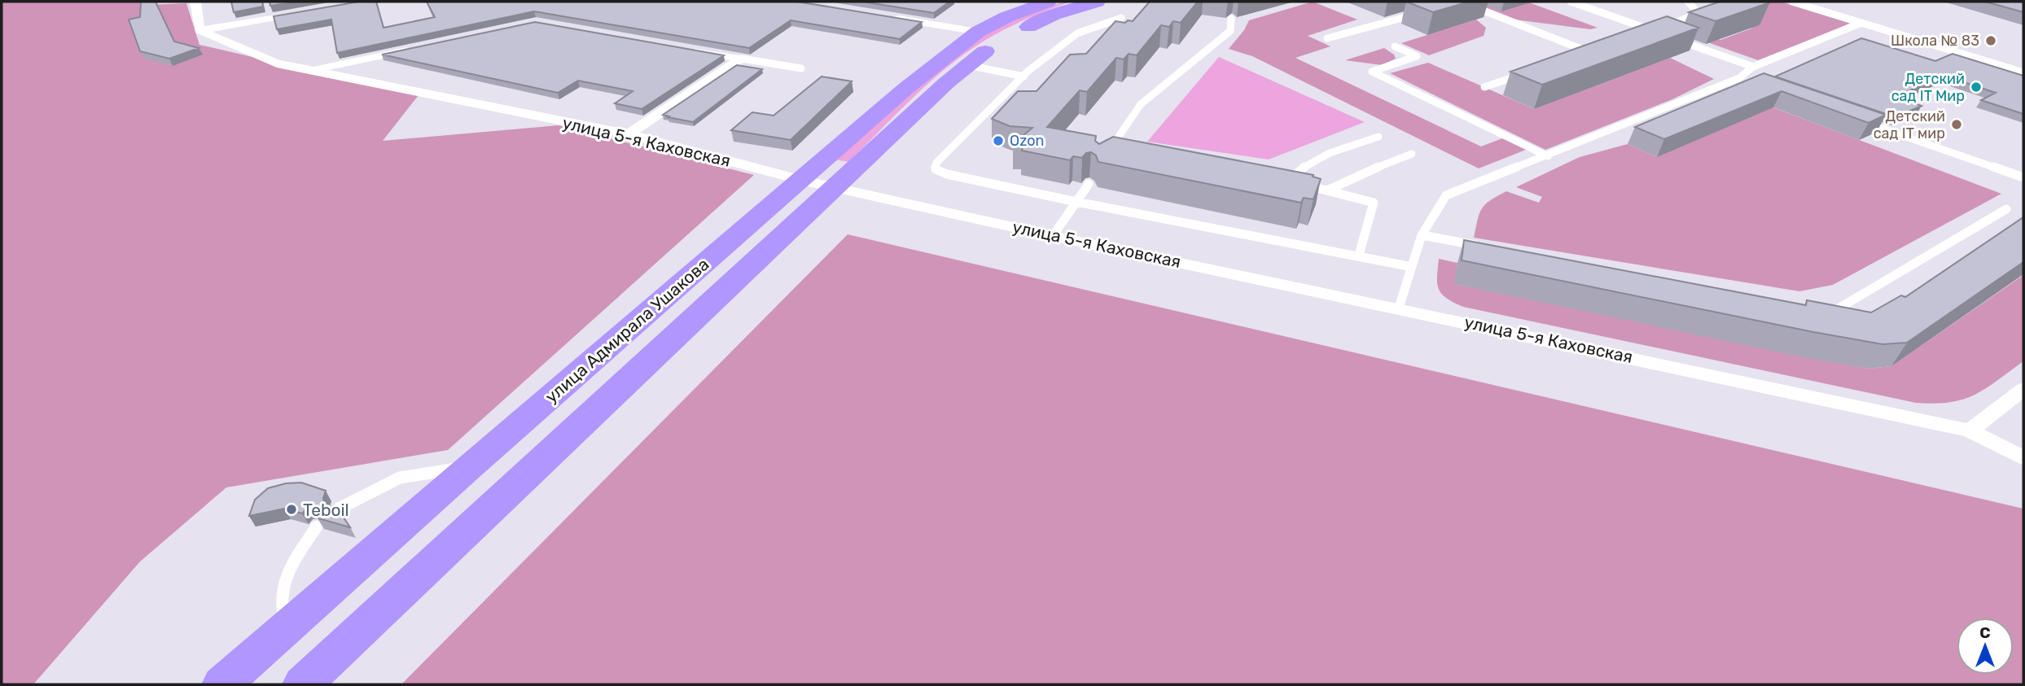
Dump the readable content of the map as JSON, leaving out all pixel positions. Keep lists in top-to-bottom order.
{
  "streets": {
    "main road": ["улица Адмирала Ушакова"],
    "street": ["улица 5-я Каховская"]
  },
  "crossings": [
    ["улица 5-я Каховская", "улица Адмирала Ушакова"]
  ],
  "places": [
    "Школа № 83",
    "Детский сад IT Мир",
    "Детский сад IT мир",
    "Ozon",
    "Teboil"
  ],
  "north": "top"
}
